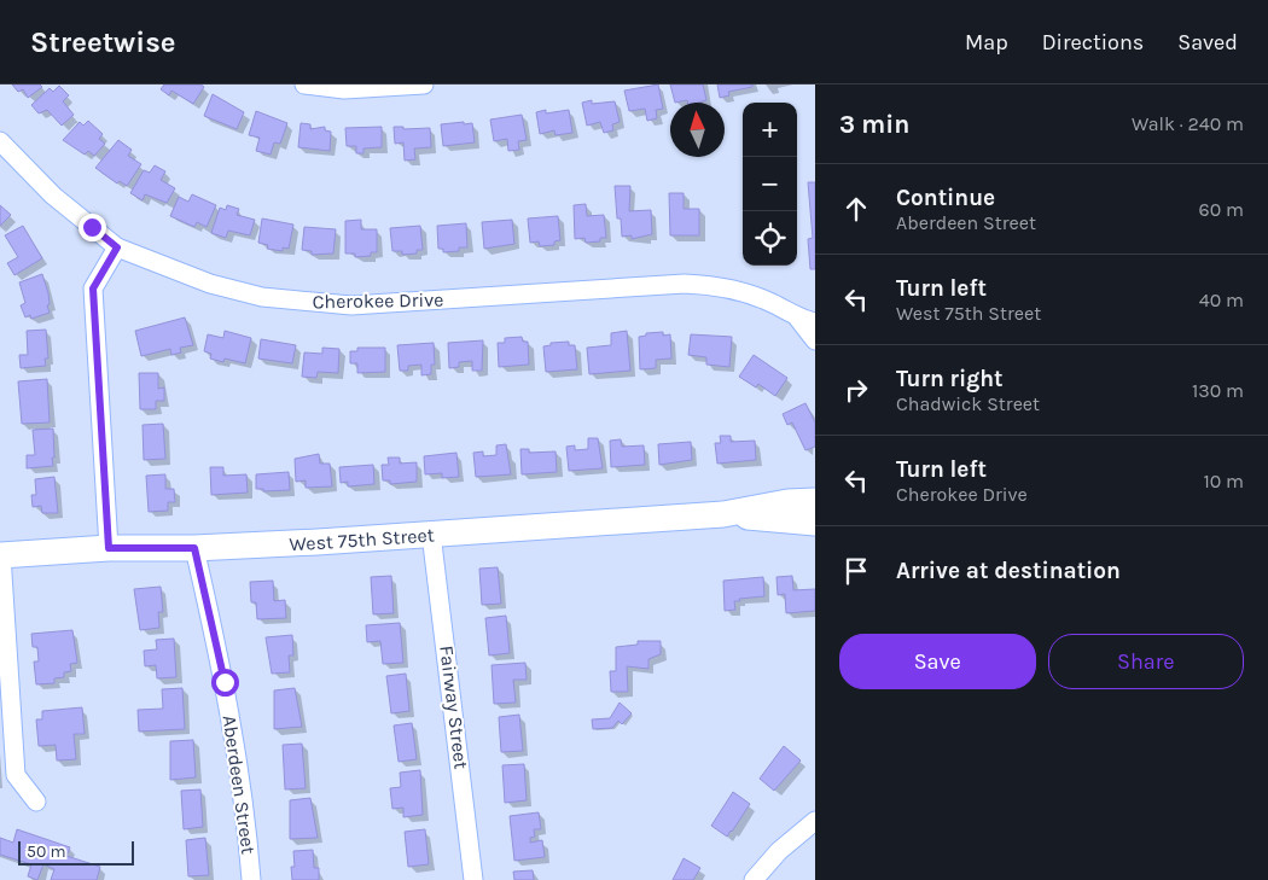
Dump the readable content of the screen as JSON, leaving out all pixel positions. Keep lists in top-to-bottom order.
{
  "streets": {
    "main road": ["West 75th Street"],
    "street": ["Cherokee Drive", "Fairway Street", "Aberdeen Street"]
  },
  "crossings": [
    ["West 75th Street", "Fairway Street"],
    ["West 75th Street", "Aberdeen Street"]
  ],
  "scale_bar": "50 m",
  "north": "top",
  "page": {
    "header": "Streetwise",
    "nav": ["Map", "Directions", "Saved"],
    "heading": ["3 min", "Walk · 240 m"],
    "map_buttons": ["+", "−"],
    "list": [
      ["Continue", "Aberdeen Street", "60 m"],
      ["Turn left", "West 75th Street", "40 m"],
      ["Turn right", "Chadwick Street", "130 m"],
      ["Turn left", "Cherokee Drive", "10 m"],
      "Arrive at destination"
    ],
    "buttons": ["Save", "Share"],
    "scale": "50 m"
  }
}
